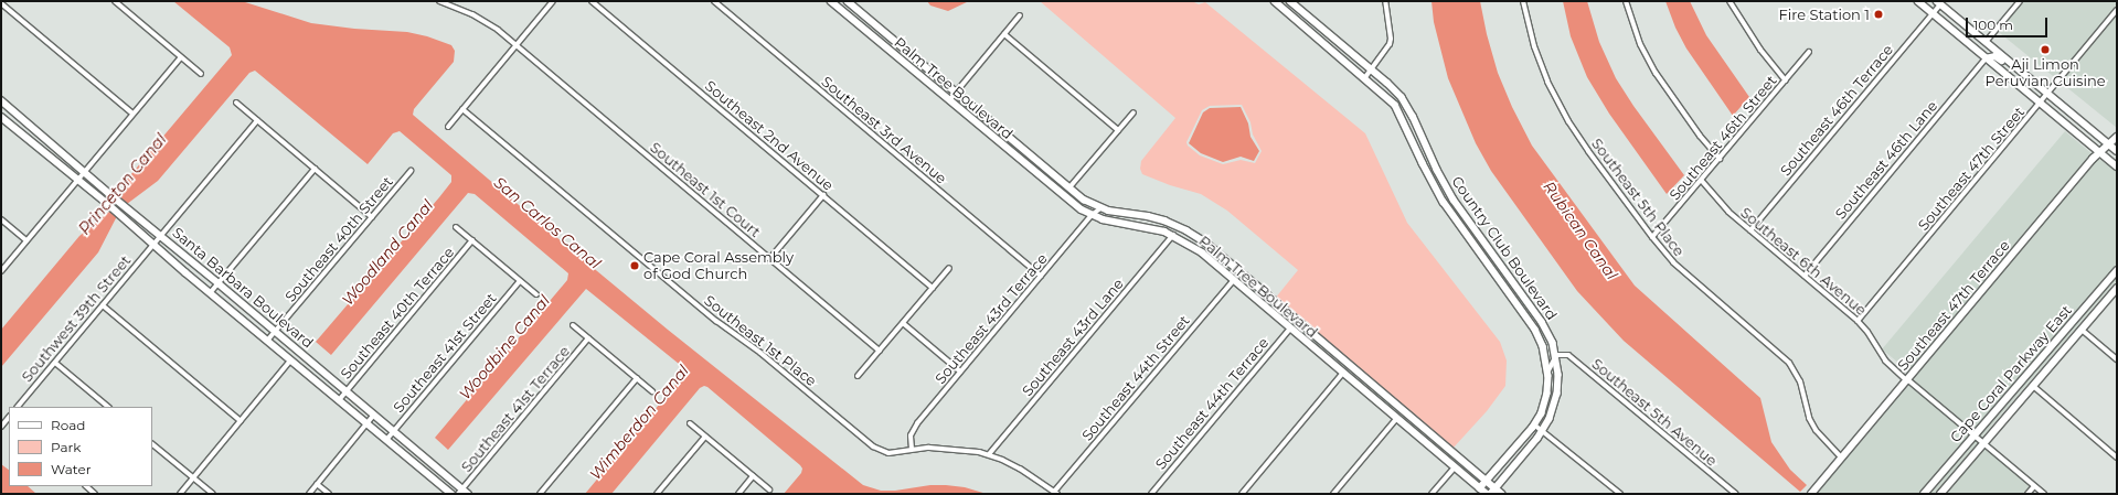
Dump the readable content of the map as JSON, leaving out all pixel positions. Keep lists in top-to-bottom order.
{
  "streets": {
    "main road": ["Cape Coral Parkway East"],
    "street": [
      "Palm Tree Boulevard",
      "Southeast 46th Terrace",
      "Southeast 3rd Avenue",
      "Southeast 2nd Avenue",
      "Southeast 46th Street",
      "Southeast 46th Lane",
      "Southeast 47th Street",
      "Southeast 1st Court",
      "Southeast 5th Place",
      "Southeast 40th Street",
      "Country Club Boulevard",
      "Southeast 6th Avenue",
      "Santa Barbara Boulevard",
      "Southeast 47th Terrace",
      "Southeast 40th Terrace",
      "Southwest 39th Street",
      "Southeast 43rd Terrace",
      "Southeast 43rd Lane",
      "Southeast 1st Place",
      "Southeast 41st Street",
      "Southeast 44th Street",
      "Southeast 44th Terrace",
      "Southeast 41st Terrace",
      "Southeast 5th Avenue"
    ]
  },
  "crossings": [
    ["Palm Tree Boulevard", "Country Club Boulevard"],
    ["Palm Tree Boulevard", "Southeast 43rd Terrace"],
    ["Palm Tree Boulevard", "Southeast 43rd Lane"],
    ["Palm Tree Boulevard", "Southeast 44th Street"],
    ["Palm Tree Boulevard", "Southeast 44th Terrace"],
    ["Southeast 46th Terrace", "Southeast 6th Avenue"],
    ["Southeast 3rd Avenue", "Southeast 43rd Terrace"],
    ["Southeast 46th Street", "Southeast 5th Place"],
    ["Southeast 46th Street", "Southeast 6th Avenue"],
    ["Southeast 46th Lane", "Southeast 6th Avenue"],
    ["Southeast 47th Street", "Southeast 6th Avenue"],
    ["Southeast 5th Place", "Southeast 47th Terrace"],
    ["Southeast 40th Street", "Santa Barbara Boulevard"],
    ["Country Club Boulevard", "Southeast 5th Avenue"],
    ["Southeast 6th Avenue", "Southeast 47th Terrace"],
    ["Southeast 6th Avenue", "Cape Coral Parkway East"],
    ["Santa Barbara Boulevard", "Southeast 40th Terrace"],
    ["Santa Barbara Boulevard", "Southwest 39th Street"],
    ["Santa Barbara Boulevard", "Southeast 41st Street"],
    ["Santa Barbara Boulevard", "Southeast 41st Terrace"],
    ["Southeast 43rd Terrace", "Southeast 1st Place"],
    ["Southeast 43rd Lane", "Southeast 1st Place"],
    ["Southeast 1st Place", "Southeast 44th Street"]
  ],
  "water": [
    "Princeton Canal",
    "San Carlos Canal",
    "Rubican Canal",
    "Woodland Canal",
    "Woodbine Canal",
    "Wimberdon Canal"
  ],
  "places": ["Fire Station 1", "Aji Limon Peruvian Cuisine", "Cape Coral Assembly of God Church"],
  "legend": ["Road", "Park", "Water"],
  "scale_bar": "100 m"
}
